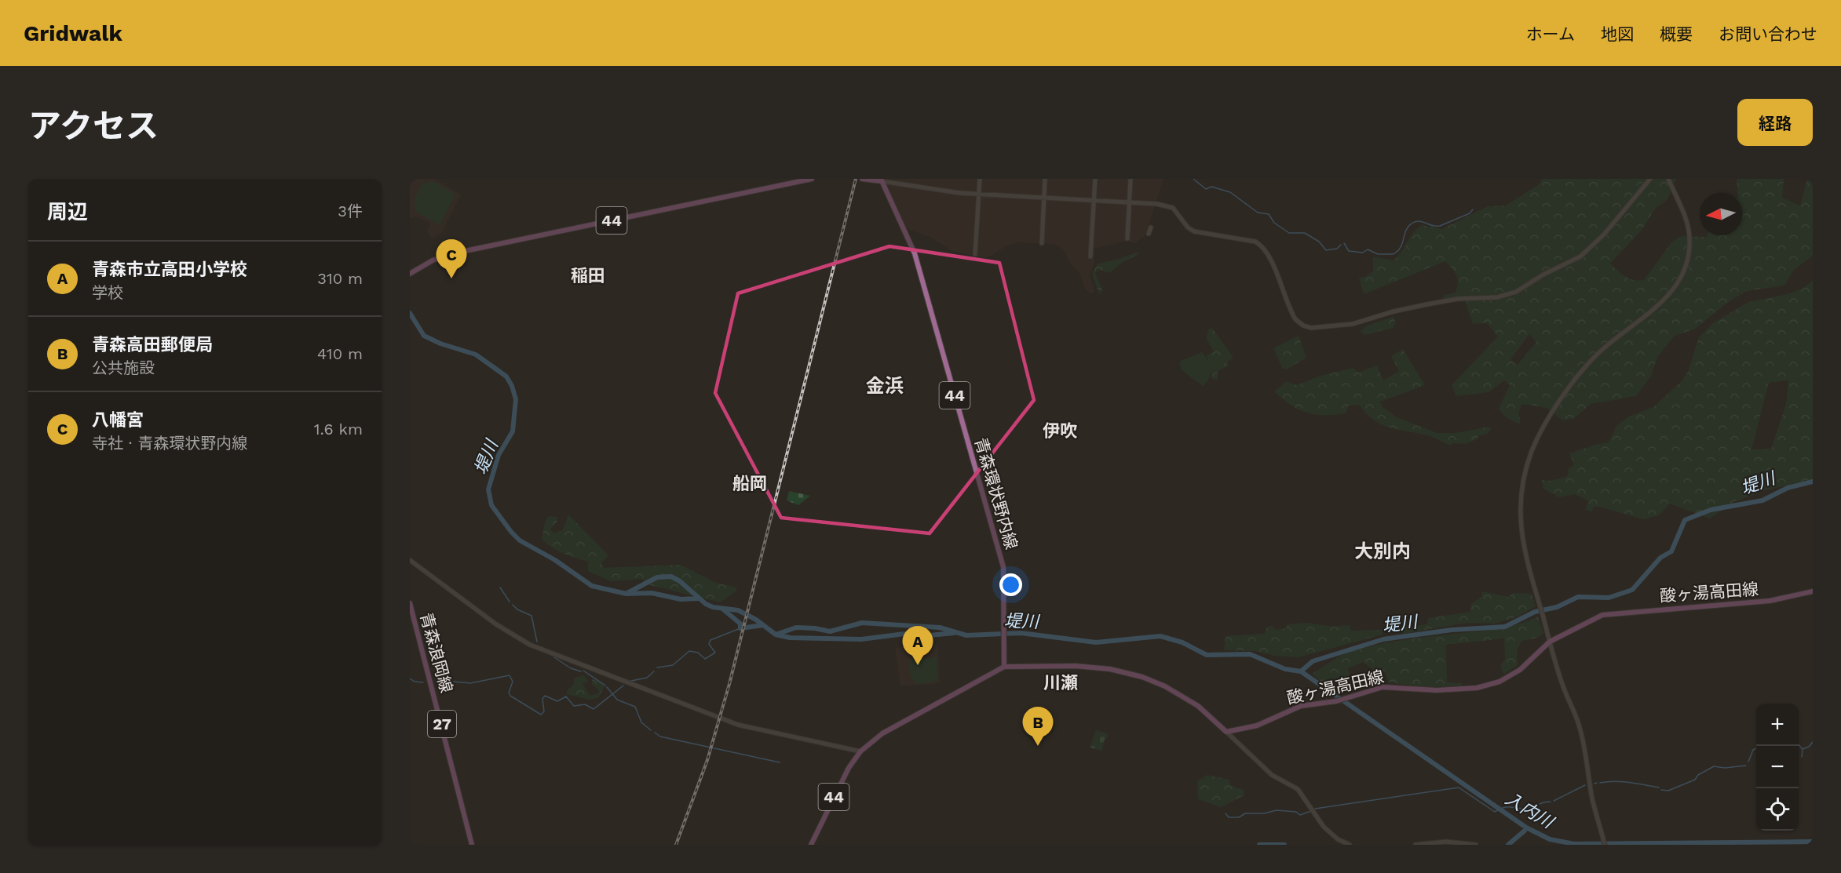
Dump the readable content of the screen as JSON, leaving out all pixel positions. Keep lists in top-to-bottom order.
{
  "streets": {
    "main road": [
      "44",
      "青森環状野内線",
      "酸ヶ湯高田線",
      "青森浪岡線",
      "27"
    ]
  },
  "crossings": [
    ["44", "青森環状野内線"]
  ],
  "districts": [
    "稲田",
    "金浜",
    "伊吹",
    "船岡",
    "大別内",
    "川瀬"
  ],
  "water": ["堤川", "入内川"],
  "north": "left",
  "page": {
    "header": "Gridwalk",
    "nav": [
      "ホーム",
      "地図",
      "概要",
      "お問い合わせ"
    ],
    "title": "アクセス",
    "buttons": "経路",
    "heading": ["周辺", "3件"],
    "pins": ["C", "A", "B"],
    "list": [
      {
        "mark": "A",
        "name": "青森市立高田小学校",
        "note": "学校",
        "value": "310 m"
      },
      {
        "mark": "B",
        "name": "青森高田郵便局",
        "note": "公共施設",
        "value": "410 m"
      },
      {
        "mark": "C",
        "name": "八幡宮",
        "note": "寺社 · 青森環状野内線",
        "value": "1.6 km"
      }
    ],
    "map_buttons": ["+", "−"]
  }
}
